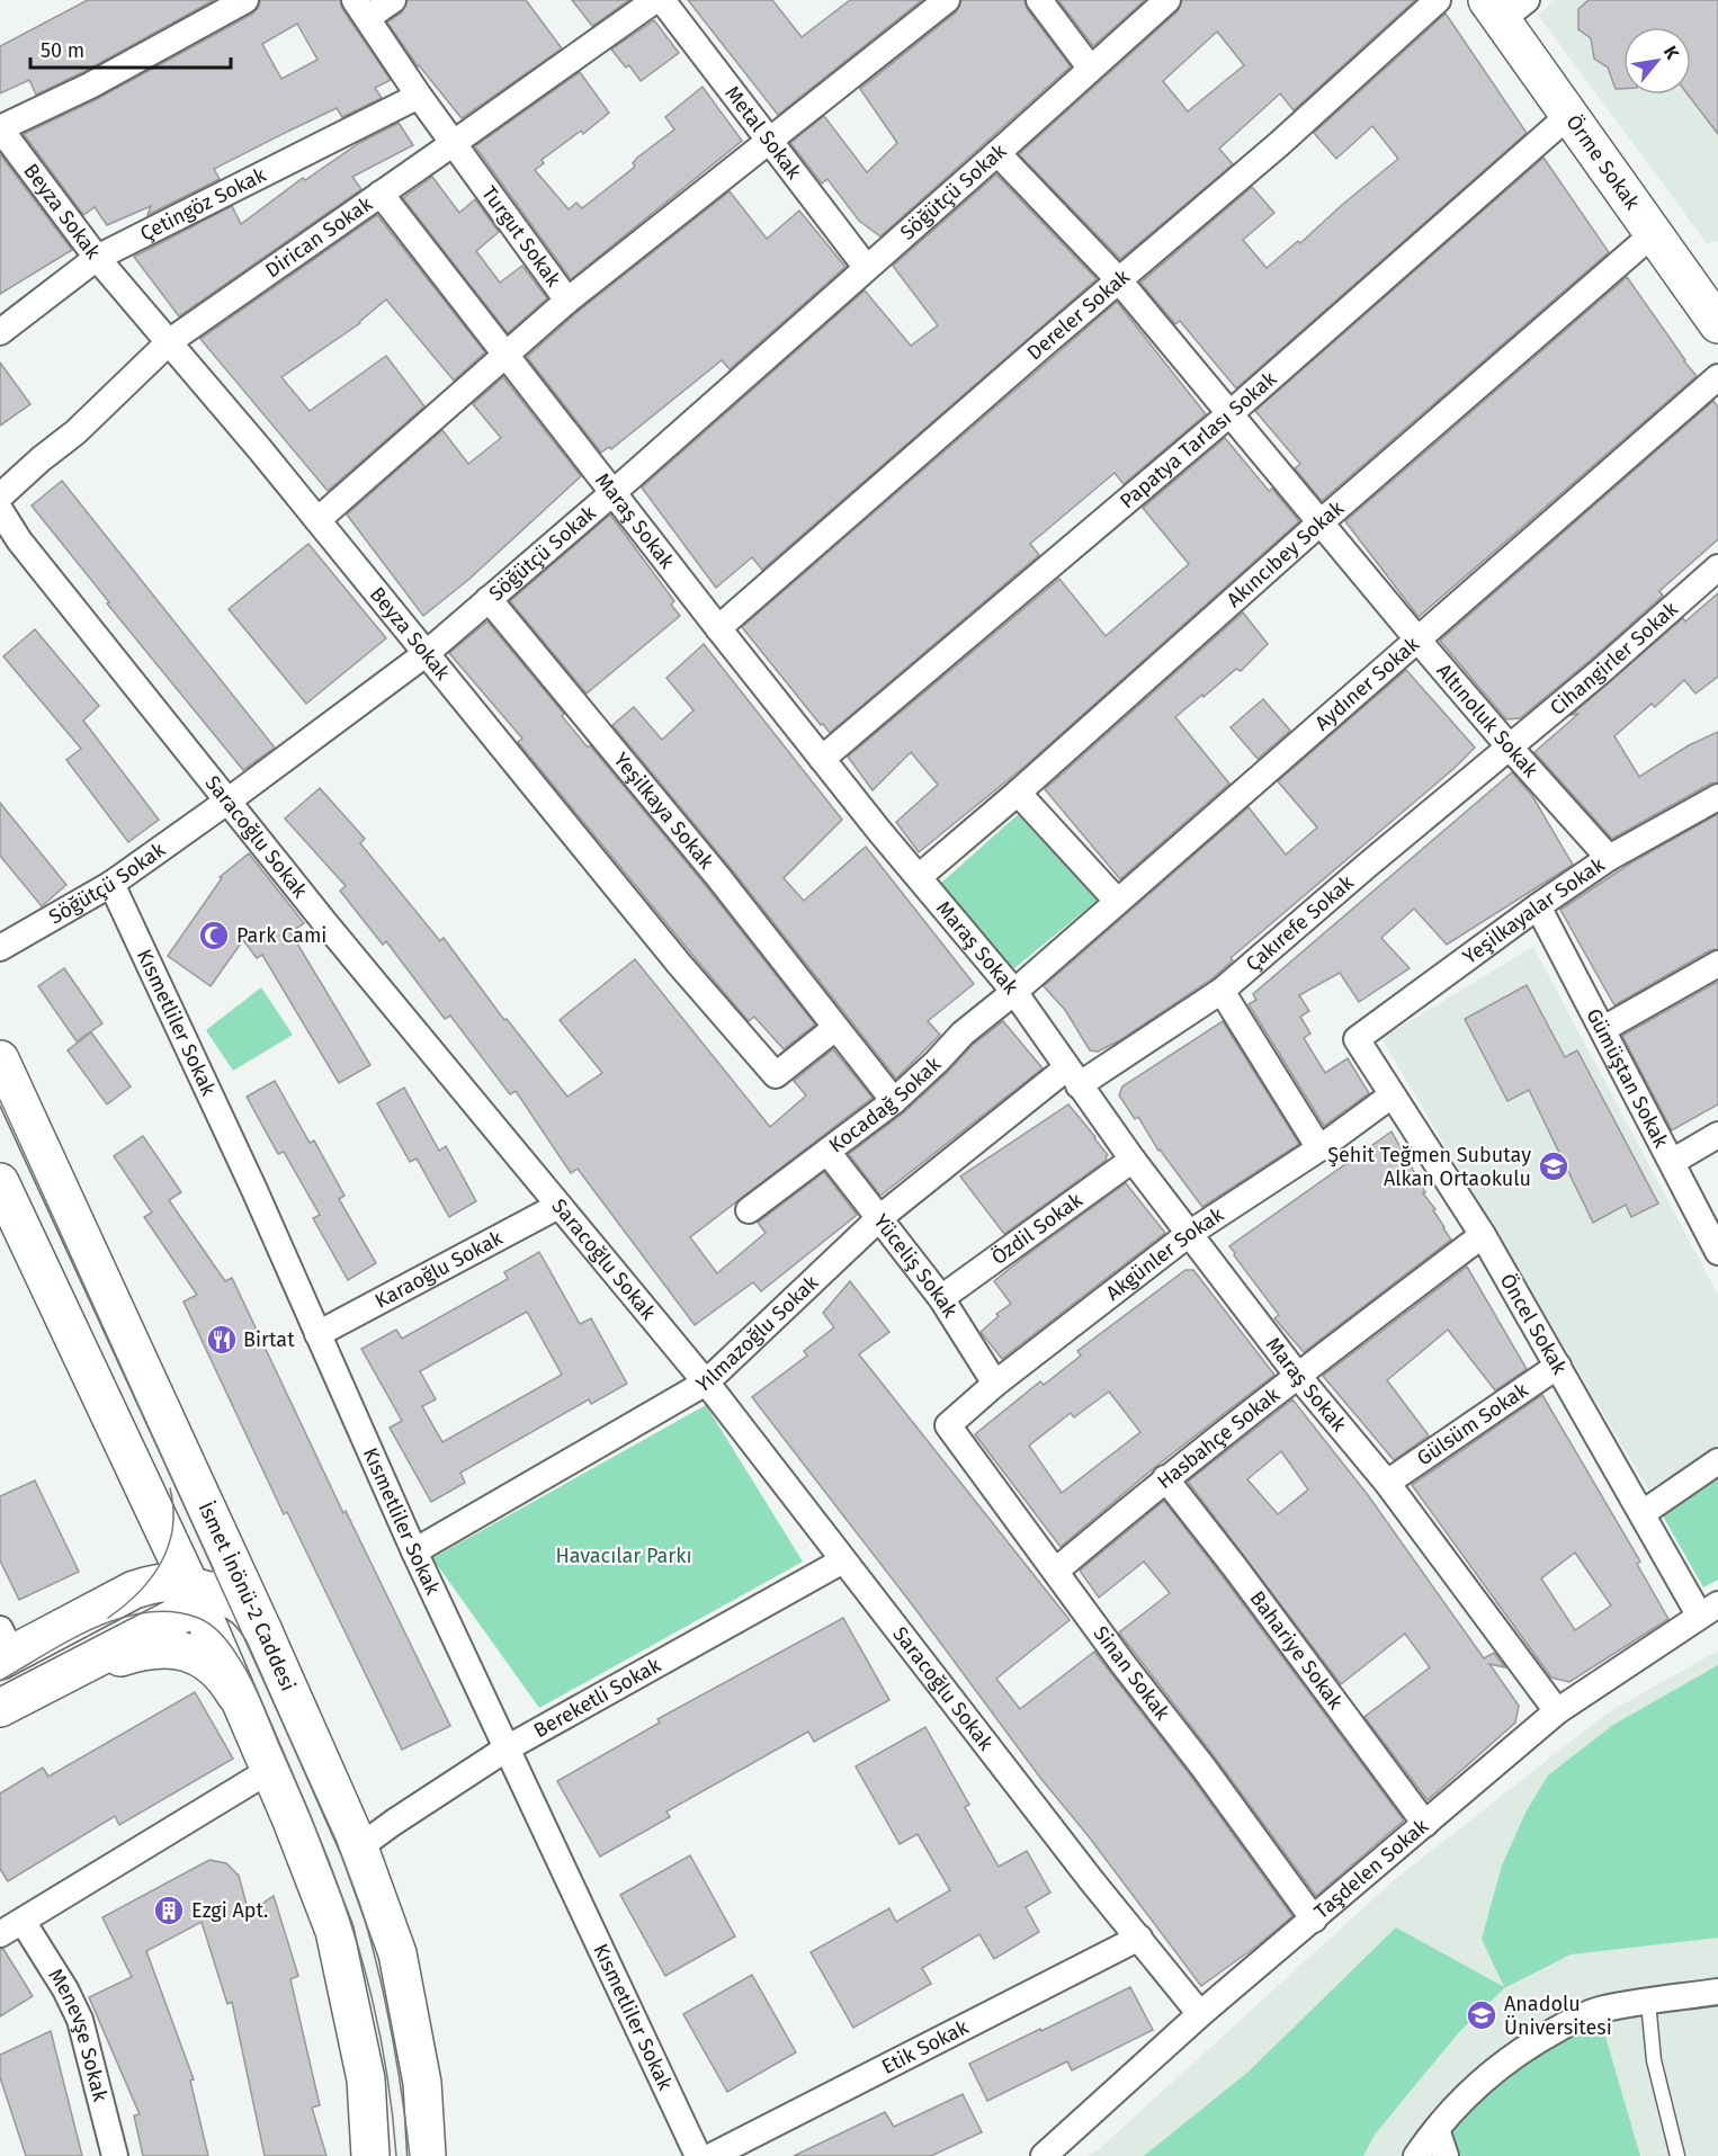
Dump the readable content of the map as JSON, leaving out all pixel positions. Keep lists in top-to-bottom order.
{
  "streets": {
    "main road": ["Örme Sokak", "İsmet İnönü-2 Caddesi"],
    "street": [
      "Metal Sokak",
      "Söğütçü Sokak",
      "Çetingöz Sokak",
      "Beyza Sokak",
      "Dirican Sokak",
      "Turgut Sokak",
      "Dereler Sokak",
      "Papatya Tarlası Sokak",
      "Maraş Sokak",
      "Akıncıbey Sokak",
      "Cihangirler Sokak",
      "Aydıner Sokak",
      "Altınoluk Sokak",
      "Yeşilkaya Sokak",
      "Saracoğlu Sokak",
      "Yeşilkayalar Sokak",
      "Çakırefe Sokak",
      "Kısmetliler Sokak",
      "Gümüştan Sokak",
      "Kocadağ Sokak",
      "Özdil Sokak",
      "Akgünler Sokak",
      "Yüceliş Sokak",
      "Karaoğlu Sokak",
      "Öncel Sokak",
      "Yılmazoğlu Sokak",
      "Gülsüm Sokak",
      "Hasbahçe Sokak",
      "Bahariye Sokak",
      "Sinan Sokak",
      "Bereketli Sokak",
      "Taşdelen Sokak",
      "Menevşe Sokak",
      "Etik Sokak"
    ]
  },
  "crossings": [
    ["Metal Sokak", "Söğütçü Sokak"],
    ["Örme Sokak", "Papatya Tarlası Sokak"],
    ["Örme Sokak", "Akıncıbey Sokak"],
    ["Söğütçü Sokak", "Beyza Sokak"],
    ["Söğütçü Sokak", "Maraş Sokak"],
    ["Söğütçü Sokak", "Altınoluk Sokak"],
    ["Söğütçü Sokak", "Yeşilkaya Sokak"],
    ["Söğütçü Sokak", "Saracoğlu Sokak"],
    ["Söğütçü Sokak", "Kısmetliler Sokak"],
    ["Çetingöz Sokak", "Beyza Sokak"],
    ["Çetingöz Sokak", "Turgut Sokak"],
    ["Beyza Sokak", "Dirican Sokak"],
    ["Beyza Sokak", "Turgut Sokak"],
    ["Beyza Sokak", "Yeşilkaya Sokak"],
    ["Dirican Sokak", "Turgut Sokak"],
    ["Dirican Sokak", "Maraş Sokak"],
    ["Turgut Sokak", "Maraş Sokak"],
    ["Dereler Sokak", "Maraş Sokak"],
    ["Dereler Sokak", "Altınoluk Sokak"],
    ["Papatya Tarlası Sokak", "Maraş Sokak"],
    ["Papatya Tarlası Sokak", "Altınoluk Sokak"],
    ["Maraş Sokak", "Akıncıbey Sokak"],
    ["Maraş Sokak", "Aydıner Sokak"],
    ["Maraş Sokak", "Çakırefe Sokak"],
    ["Maraş Sokak", "Kocadağ Sokak"],
    ["Maraş Sokak", "Özdil Sokak"],
    ["Maraş Sokak", "Akgünler Sokak"],
    ["Maraş Sokak", "Yılmazoğlu Sokak"],
    ["Maraş Sokak", "Gülsüm Sokak"],
    ["Maraş Sokak", "Hasbahçe Sokak"],
    ["Maraş Sokak", "Taşdelen Sokak"],
    ["Akıncıbey Sokak", "Altınoluk Sokak"],
    ["Cihangirler Sokak", "Altınoluk Sokak"],
    ["Cihangirler Sokak", "Çakırefe Sokak"],
    ["Aydıner Sokak", "Altınoluk Sokak"],
    ["Aydıner Sokak", "Kocadağ Sokak"],
    ["Altınoluk Sokak", "Yeşilkayalar Sokak"],
    ["Altınoluk Sokak", "Çakırefe Sokak"],
    ["Yeşilkaya Sokak", "Kocadağ Sokak"],
    ["Saracoğlu Sokak", "Karaoğlu Sokak"],
    ["Saracoğlu Sokak", "Yılmazoğlu Sokak"],
    ["Saracoğlu Sokak", "Bereketli Sokak"],
    ["Saracoğlu Sokak", "Taşdelen Sokak"],
    ["Saracoğlu Sokak", "Etik Sokak"],
    ["Yeşilkayalar Sokak", "Gümüştan Sokak"],
    ["Yeşilkayalar Sokak", "Öncel Sokak"],
    ["Çakırefe Sokak", "Yılmazoğlu Sokak"],
    ["Kısmetliler Sokak", "Karaoğlu Sokak"],
    ["Kısmetliler Sokak", "Yılmazoğlu Sokak"],
    ["Kısmetliler Sokak", "Bereketli Sokak"],
    ["Kocadağ Sokak", "Yüceliş Sokak"],
    ["Özdil Sokak", "Yüceliş Sokak"],
    ["Akgünler Sokak", "Yüceliş Sokak"],
    ["Akgünler Sokak", "Öncel Sokak"],
    ["Akgünler Sokak", "Sinan Sokak"],
    ["Yüceliş Sokak", "Yılmazoğlu Sokak"],
    ["Öncel Sokak", "Gülsüm Sokak"],
    ["Öncel Sokak", "Hasbahçe Sokak"],
    ["Öncel Sokak", "Taşdelen Sokak"],
    ["Hasbahçe Sokak", "Bahariye Sokak"],
    ["Hasbahçe Sokak", "Sinan Sokak"],
    ["İsmet İnönü-2 Caddesi", "Bereketli Sokak"],
    ["Bahariye Sokak", "Taşdelen Sokak"],
    ["Sinan Sokak", "Taşdelen Sokak"]
  ],
  "parks": ["Havacılar Parkı"],
  "places": {
    "mosque": ["Park Cami"],
    "school or university": ["Şehit Teğmen Subutay Alkan Ortaokulu", "Anadolu Üniversitesi"],
    "restaurant": ["Birtat"],
    "building": ["Ezgi Apt."]
  },
  "scale_bar": "50 m",
  "north": "top right"
}
